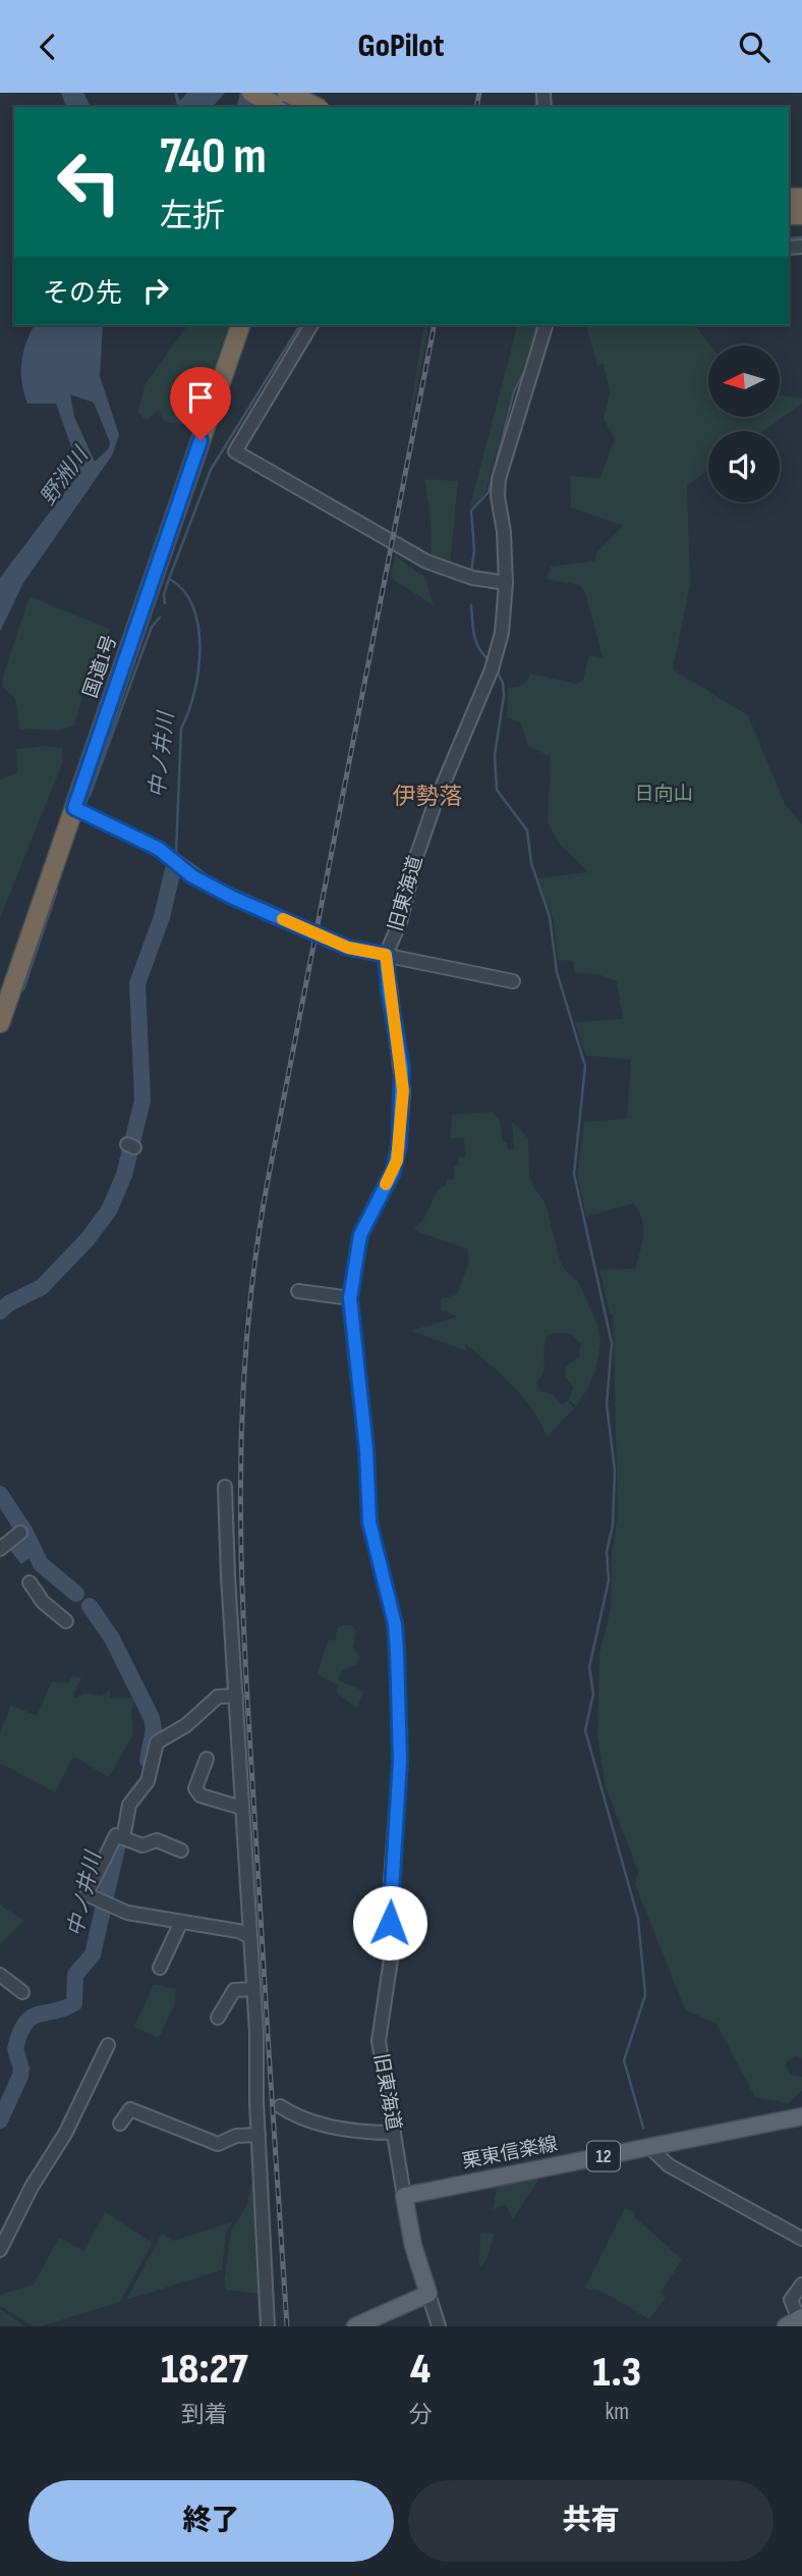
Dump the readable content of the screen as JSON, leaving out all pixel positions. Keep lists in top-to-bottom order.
{
  "streets": {
    "highway": ["国道1号"],
    "main road": ["栗東信楽線", "12"],
    "street": ["旧東海道"]
  },
  "crossings": [
    ["旧東海道", "栗東信楽線"]
  ],
  "districts": ["伊勢落"],
  "water": ["野洲川", "中ノ井川"],
  "parks": ["日向山"],
  "north": "left",
  "page": {
    "header": "GoPilot",
    "turn": ["740 m", "左折"],
    "then": "その先",
    "eta": [
      "18:27",
      "到着",
      "4",
      "分",
      "1.3",
      "km"
    ],
    "buttons": ["終了", "共有"]
  }
}
